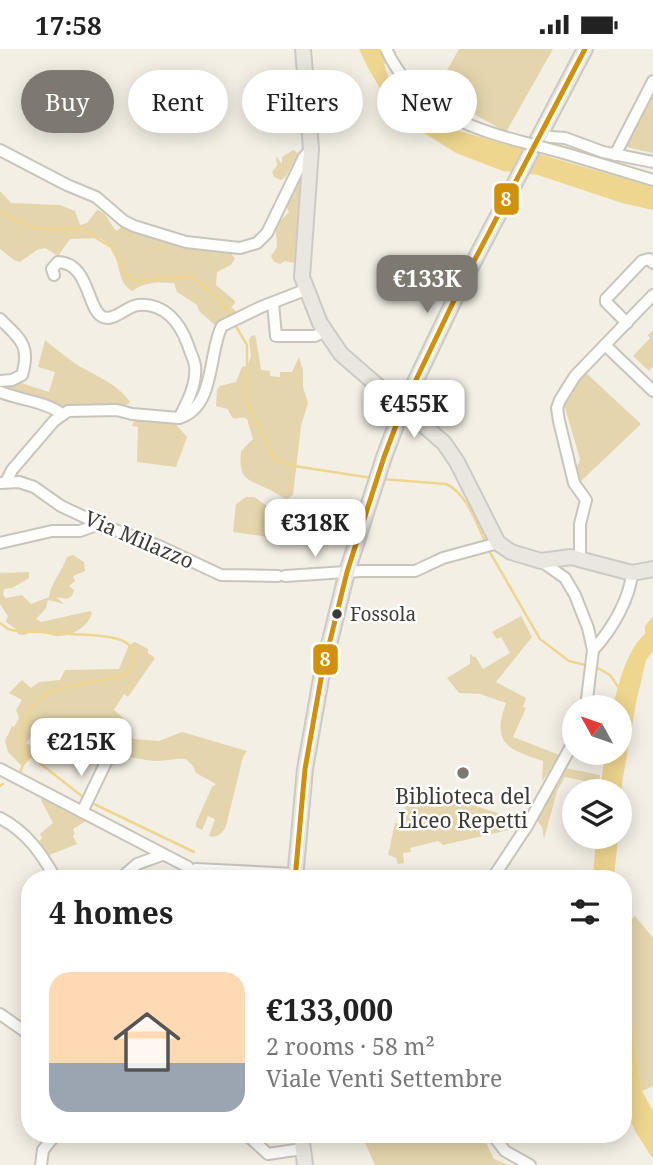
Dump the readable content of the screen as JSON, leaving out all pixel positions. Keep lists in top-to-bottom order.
{
  "streets": {
    "street": ["Via Milazzo"]
  },
  "places": ["Fossola", "Biblioteca del Liceo Repetti"],
  "lines": ["transit line 8"],
  "north": "top left",
  "page": {
    "status": "17:58",
    "chip": [
      "Buy",
      "Rent",
      "Filters",
      "New"
    ],
    "price": [
      "€133K",
      "€455K",
      "€318K",
      "€215K"
    ],
    "heading": "4 homes",
    "list": [
      {
        "name": "€133,000",
        "note": "2 rooms · 58 m² · Viale Venti Settembre"
      }
    ]
  }
}
